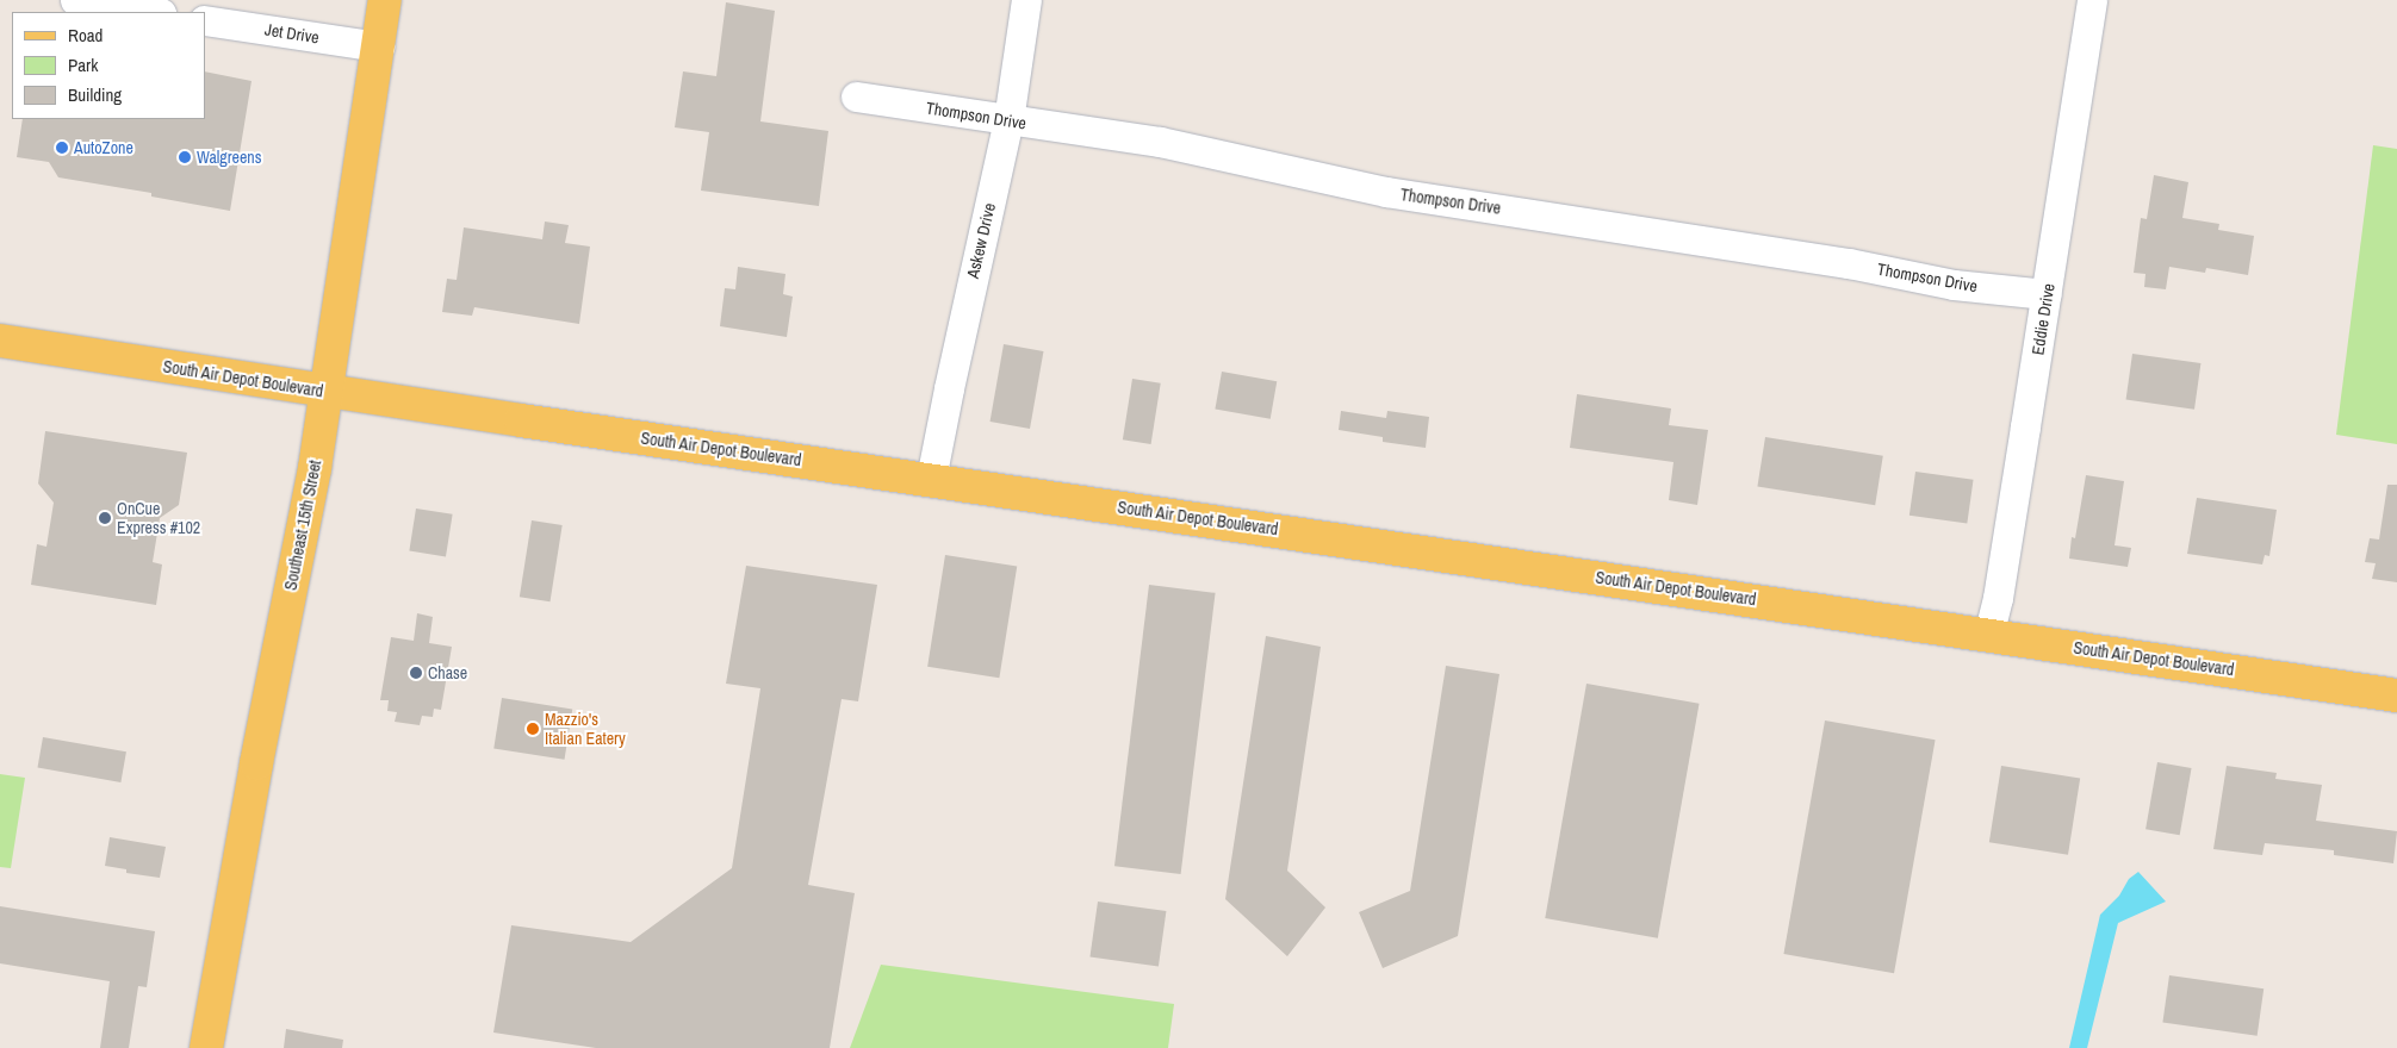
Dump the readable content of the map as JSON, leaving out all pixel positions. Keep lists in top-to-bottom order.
{
  "streets": {
    "main road": ["South Air Depot Boulevard", "Southeast 15th Street"],
    "street": [
      "Jet Drive",
      "Thompson Drive",
      "Askew Drive",
      "Eddie Drive"
    ]
  },
  "crossings": [
    ["Jet Drive", "Southeast 15th Street"],
    ["Thompson Drive", "Askew Drive"],
    ["Thompson Drive", "Eddie Drive"],
    ["Askew Drive", "South Air Depot Boulevard"],
    ["Eddie Drive", "South Air Depot Boulevard"],
    ["South Air Depot Boulevard", "Southeast 15th Street"]
  ],
  "places": [
    "AutoZone",
    "Walgreens",
    "OnCue Express #102",
    "Chase",
    "Mazzio's Italian Eatery"
  ],
  "legend": ["Road", "Park", "Building"]
}
